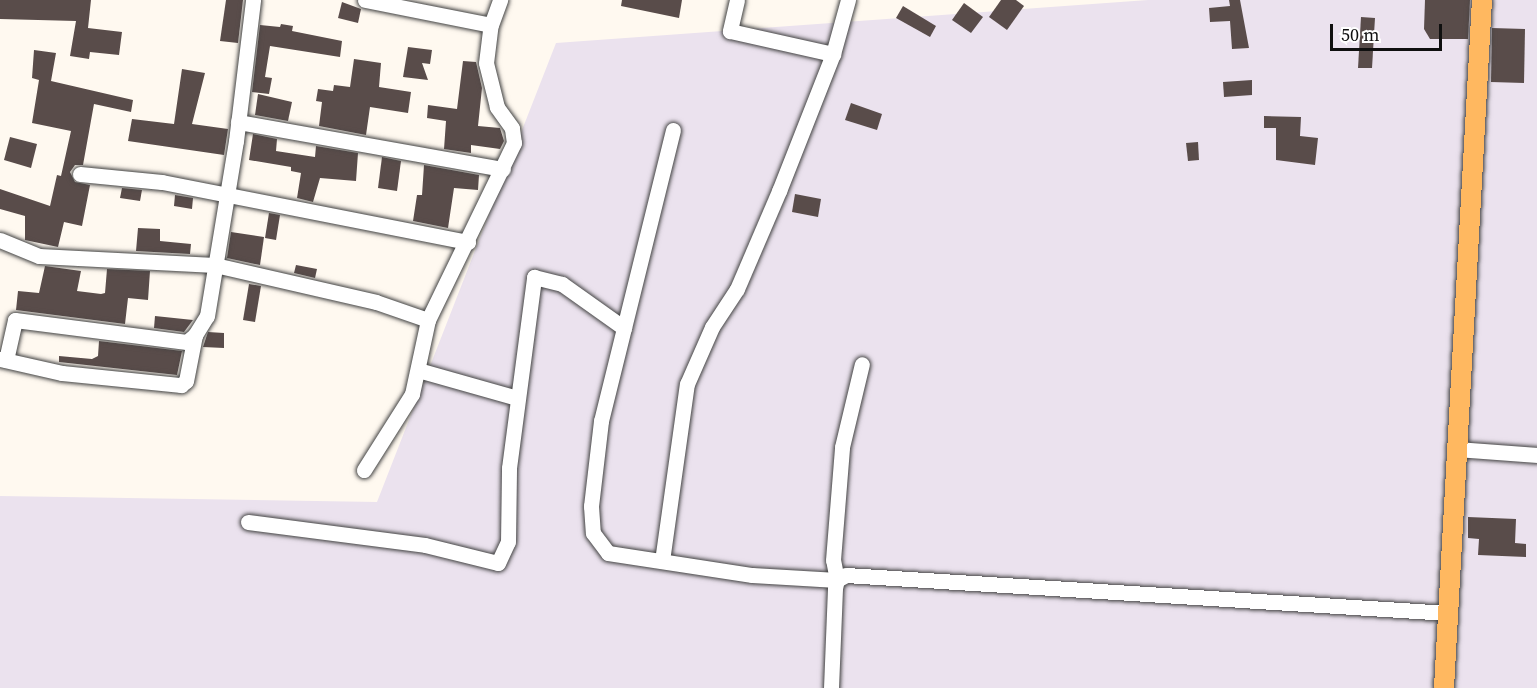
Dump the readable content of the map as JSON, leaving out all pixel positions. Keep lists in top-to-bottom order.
{
  "scale_bar": "50 m"
}
